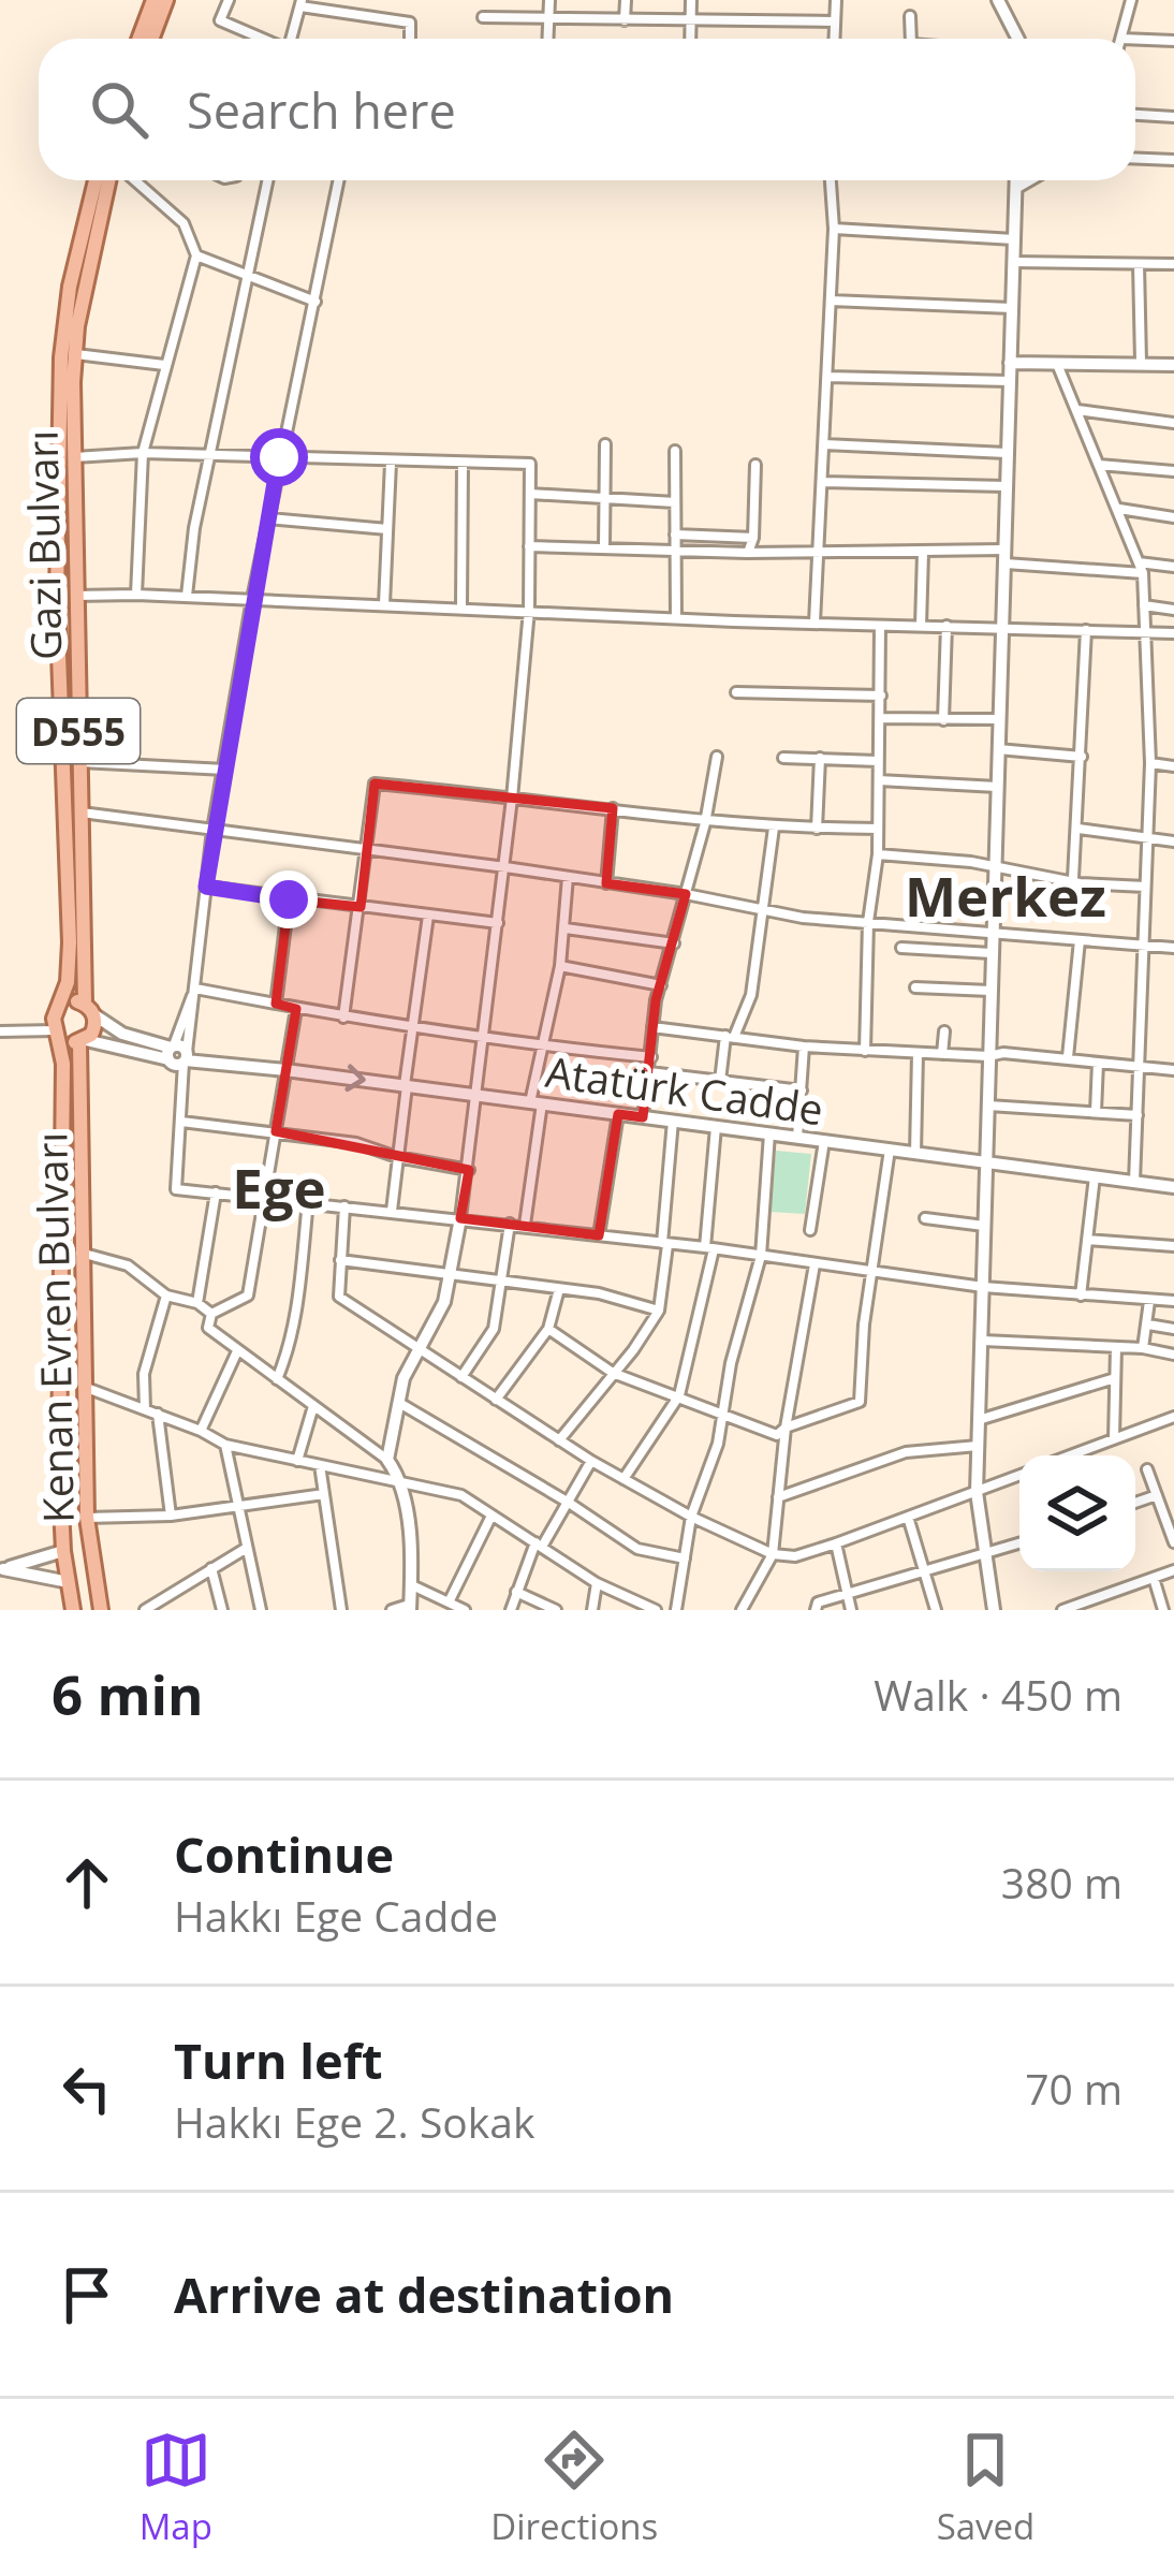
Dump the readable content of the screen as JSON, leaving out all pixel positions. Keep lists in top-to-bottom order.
{
  "streets": {
    "main road": [
      "Gazi Bulvarı",
      "D555",
      "Atatürk Cadde",
      "Kenan Evren Bulvarı"
    ]
  },
  "crossings": [
    ["Gazi Bulvarı", "Atatürk Cadde"],
    ["Gazi Bulvarı", "Kenan Evren Bulvarı"],
    ["Atatürk Cadde", "Kenan Evren Bulvarı"]
  ],
  "districts": ["Merkez", "Ege"],
  "page": {
    "search": "Search here",
    "heading": ["6 min", "Walk · 450 m"],
    "list": [
      ["Continue", "Hakkı Ege Cadde", "380 m"],
      ["Turn left", "Hakkı Ege 2. Sokak", "70 m"],
      "Arrive at destination"
    ],
    "nav": ["Map", "Directions", "Saved"]
  }
}
